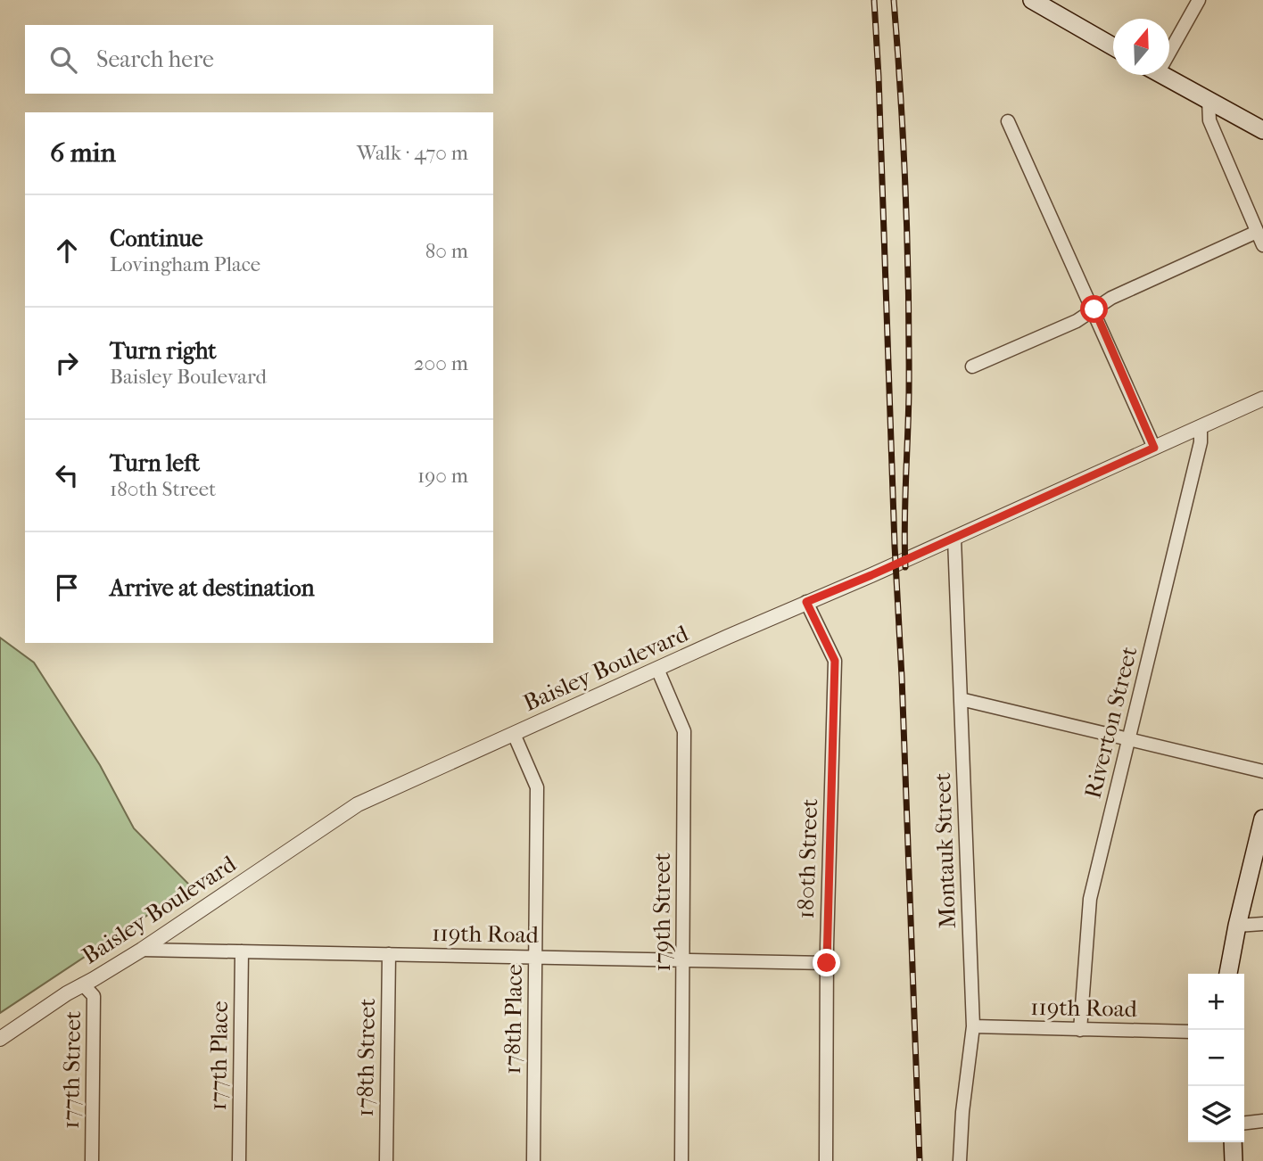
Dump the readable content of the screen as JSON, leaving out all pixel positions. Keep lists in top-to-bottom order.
{
  "streets": {
    "street": [
      "Baisley Boulevard",
      "Riverton Street",
      "Montauk Street",
      "180th Street",
      "179th Street",
      "119th Road",
      "178th Place",
      "177th Place",
      "178th Street",
      "177th Street"
    ]
  },
  "crossings": [
    ["Baisley Boulevard", "Riverton Street"],
    ["Baisley Boulevard", "Montauk Street"],
    ["Baisley Boulevard", "180th Street"],
    ["Baisley Boulevard", "179th Street"],
    ["Baisley Boulevard", "119th Road"],
    ["Baisley Boulevard", "178th Place"],
    ["Baisley Boulevard", "177th Street"],
    ["Riverton Street", "119th Road"],
    ["Montauk Street", "119th Road"],
    ["180th Street", "119th Road"],
    ["179th Street", "119th Road"],
    ["119th Road", "178th Place"],
    ["119th Road", "177th Place"],
    ["119th Road", "178th Street"]
  ],
  "north": "top",
  "page": {
    "search": "Search here",
    "heading": ["6 min", "Walk · 470 m"],
    "list": [
      ["Continue", "Lovingham Place", "80 m"],
      ["Turn right", "Baisley Boulevard", "200 m"],
      ["Turn left", "180th Street", "190 m"],
      "Arrive at destination"
    ],
    "map_buttons": ["+", "−"]
  }
}
